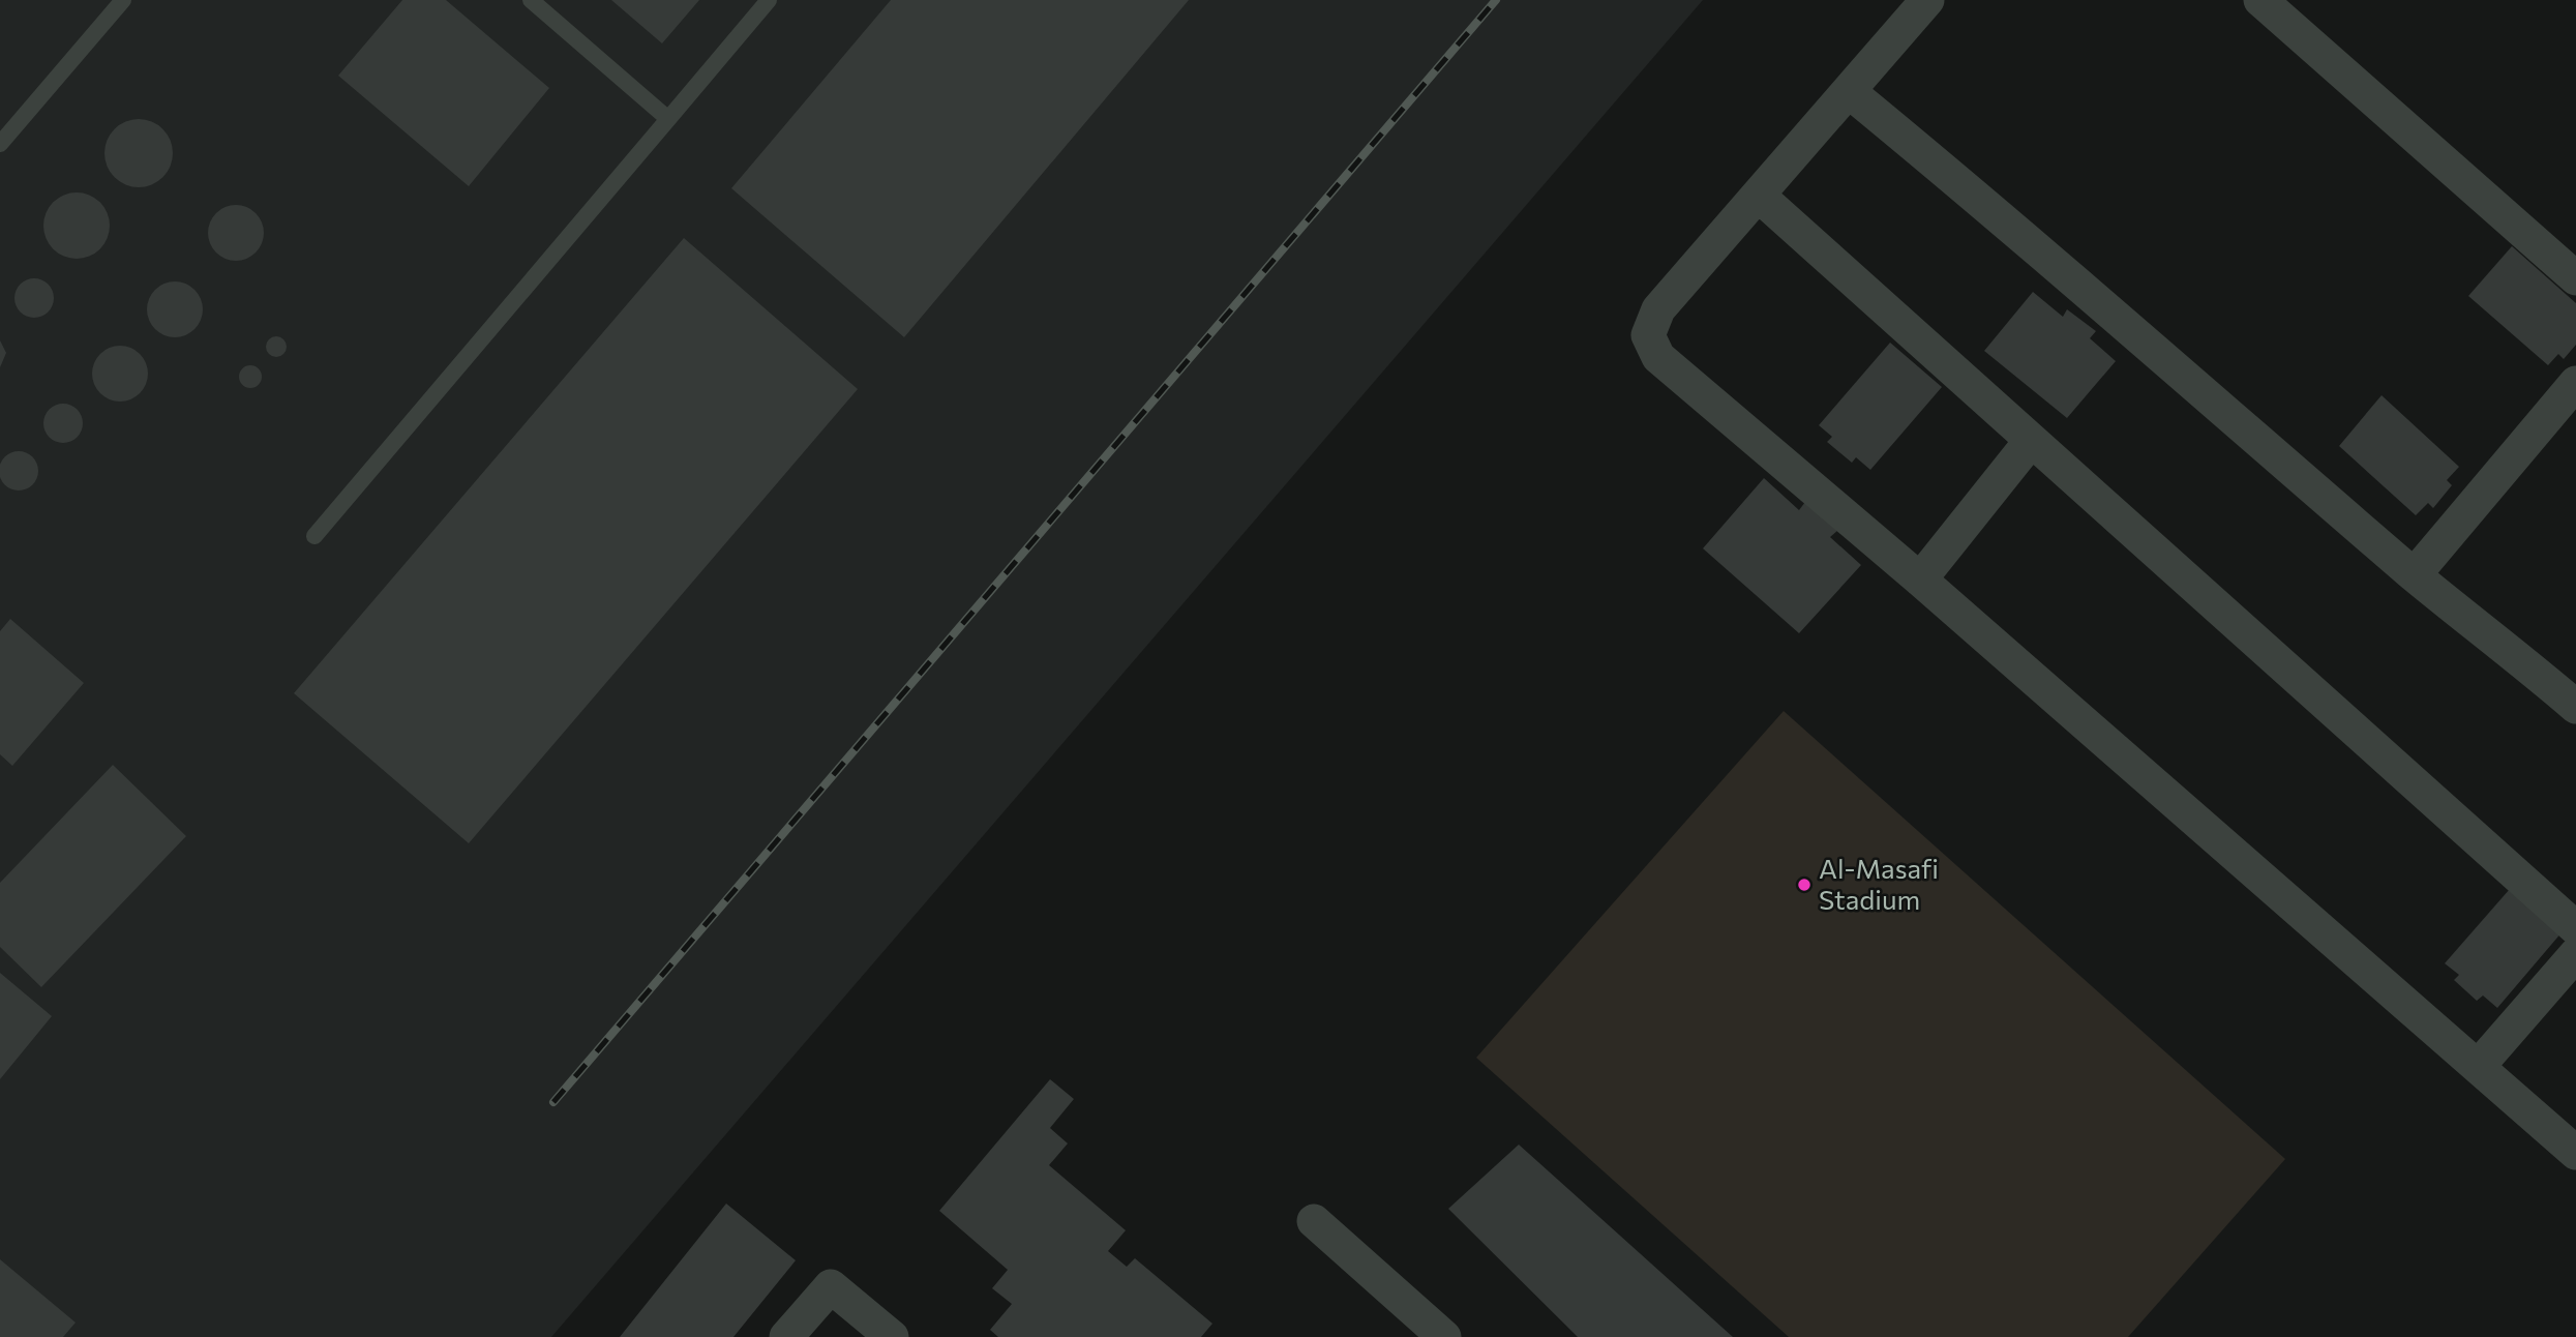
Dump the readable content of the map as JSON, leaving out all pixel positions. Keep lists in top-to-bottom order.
{
  "places": ["Al-Masafi Stadium"]
}
